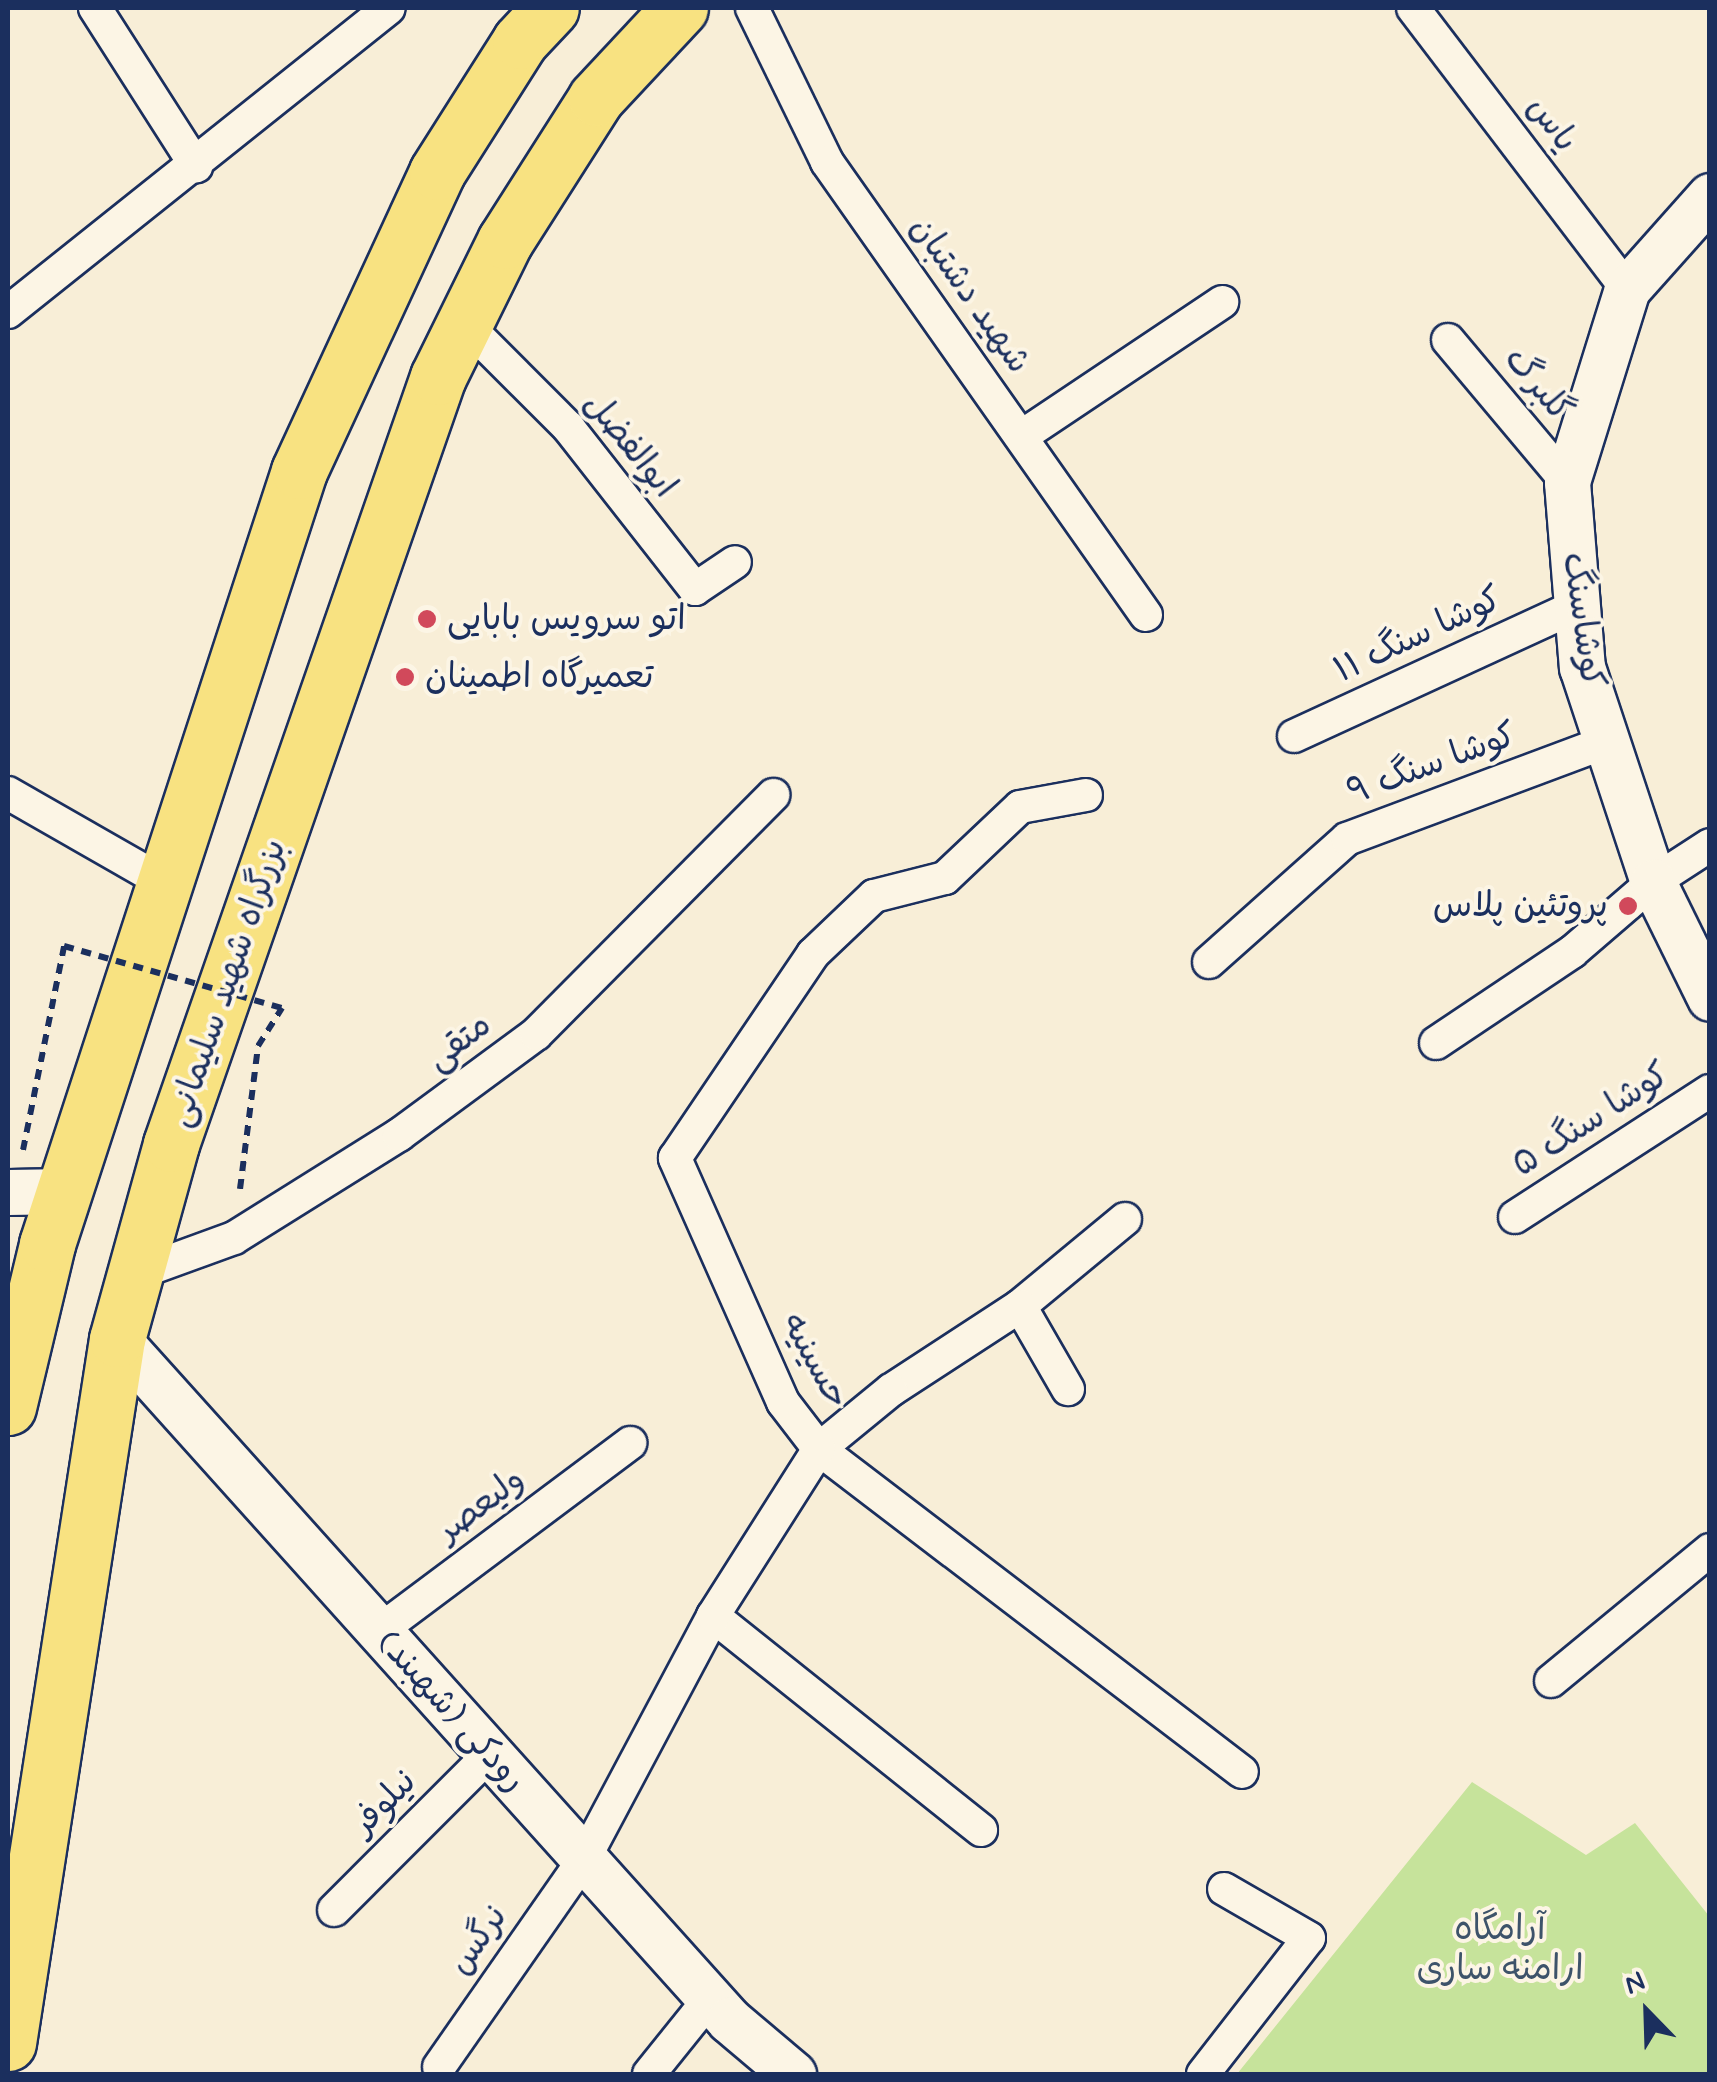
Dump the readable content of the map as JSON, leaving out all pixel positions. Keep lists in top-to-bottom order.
{
  "streets": {
    "highway": ["بزرگراه شهید سلیمانی"],
    "main road": ["کوشاسنگ", "رودکی (شهبند)"],
    "street": [
      "یاس",
      "شهید دشتبان",
      "گلبرگ",
      "ابوالفضل",
      "۱۱ کوشا سنگ",
      "کوشا سنگ ۹",
      "متقی",
      "کوشا سنگ ۵",
      "حسینیه",
      "ولیعصر",
      "نیلوفر",
      "نرگس"
    ]
  },
  "crossings": [
    ["یاس", "کوشاسنگ"],
    ["گلبرگ", "کوشاسنگ"],
    ["ابوالفضل", "بزرگراه شهید سلیمانی"],
    ["کوشاسنگ", "۱۱ کوشا سنگ"],
    ["کوشاسنگ", "کوشا سنگ ۹"],
    ["بزرگراه شهید سلیمانی", "متقی"],
    ["بزرگراه شهید سلیمانی", "رودکی (شهبند)"],
    ["حسینیه", "رودکی (شهبند)"],
    ["حسینیه", "نرگس"],
    ["ولیعصر", "رودکی (شهبند)"],
    ["رودکی (شهبند)", "نیلوفر"],
    ["رودکی (شهبند)", "نرگس"]
  ],
  "parks": ["آرامگاه ارامنه ساری"],
  "places": ["اتو سرویس بابایی", "تعمیرگاه اطمینان", "پروتئین پلاس"],
  "north": "top left"
}
